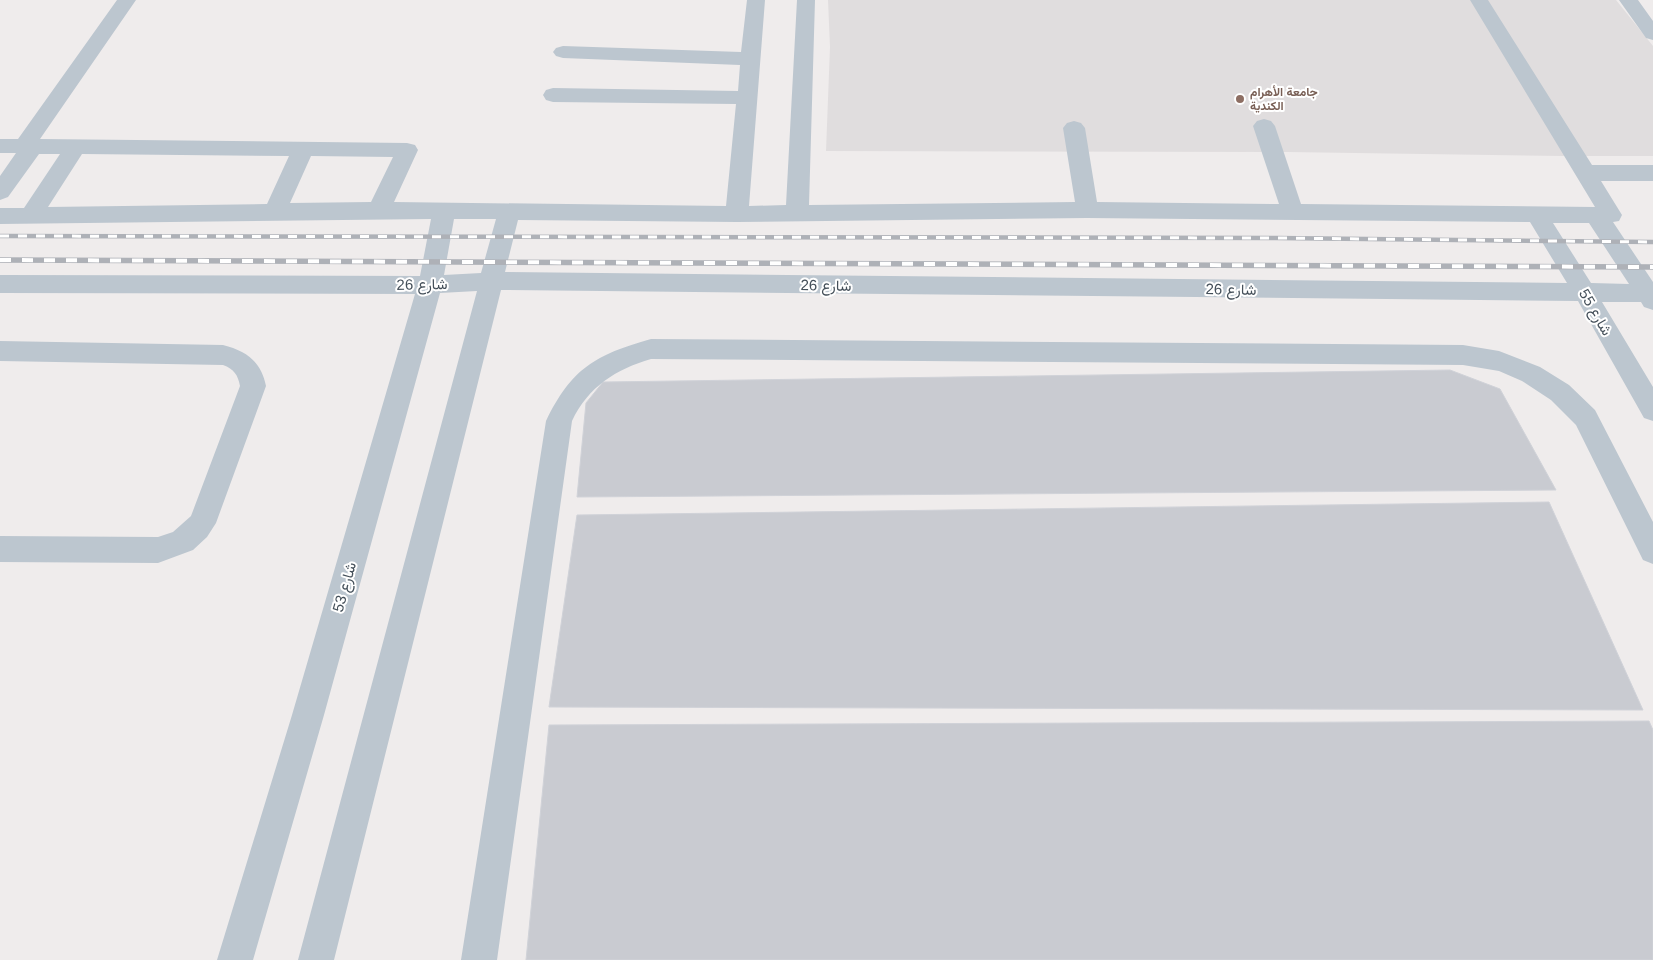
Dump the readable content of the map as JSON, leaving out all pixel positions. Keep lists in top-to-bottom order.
{
  "streets": {
    "street": ["شارع 26", "شارع 55", "شارع 53"]
  },
  "crossings": [
    ["شارع 26", "شارع 55"],
    ["شارع 26", "شارع 53"]
  ],
  "places": ["جامعة الأهرام الكندية"]
}
